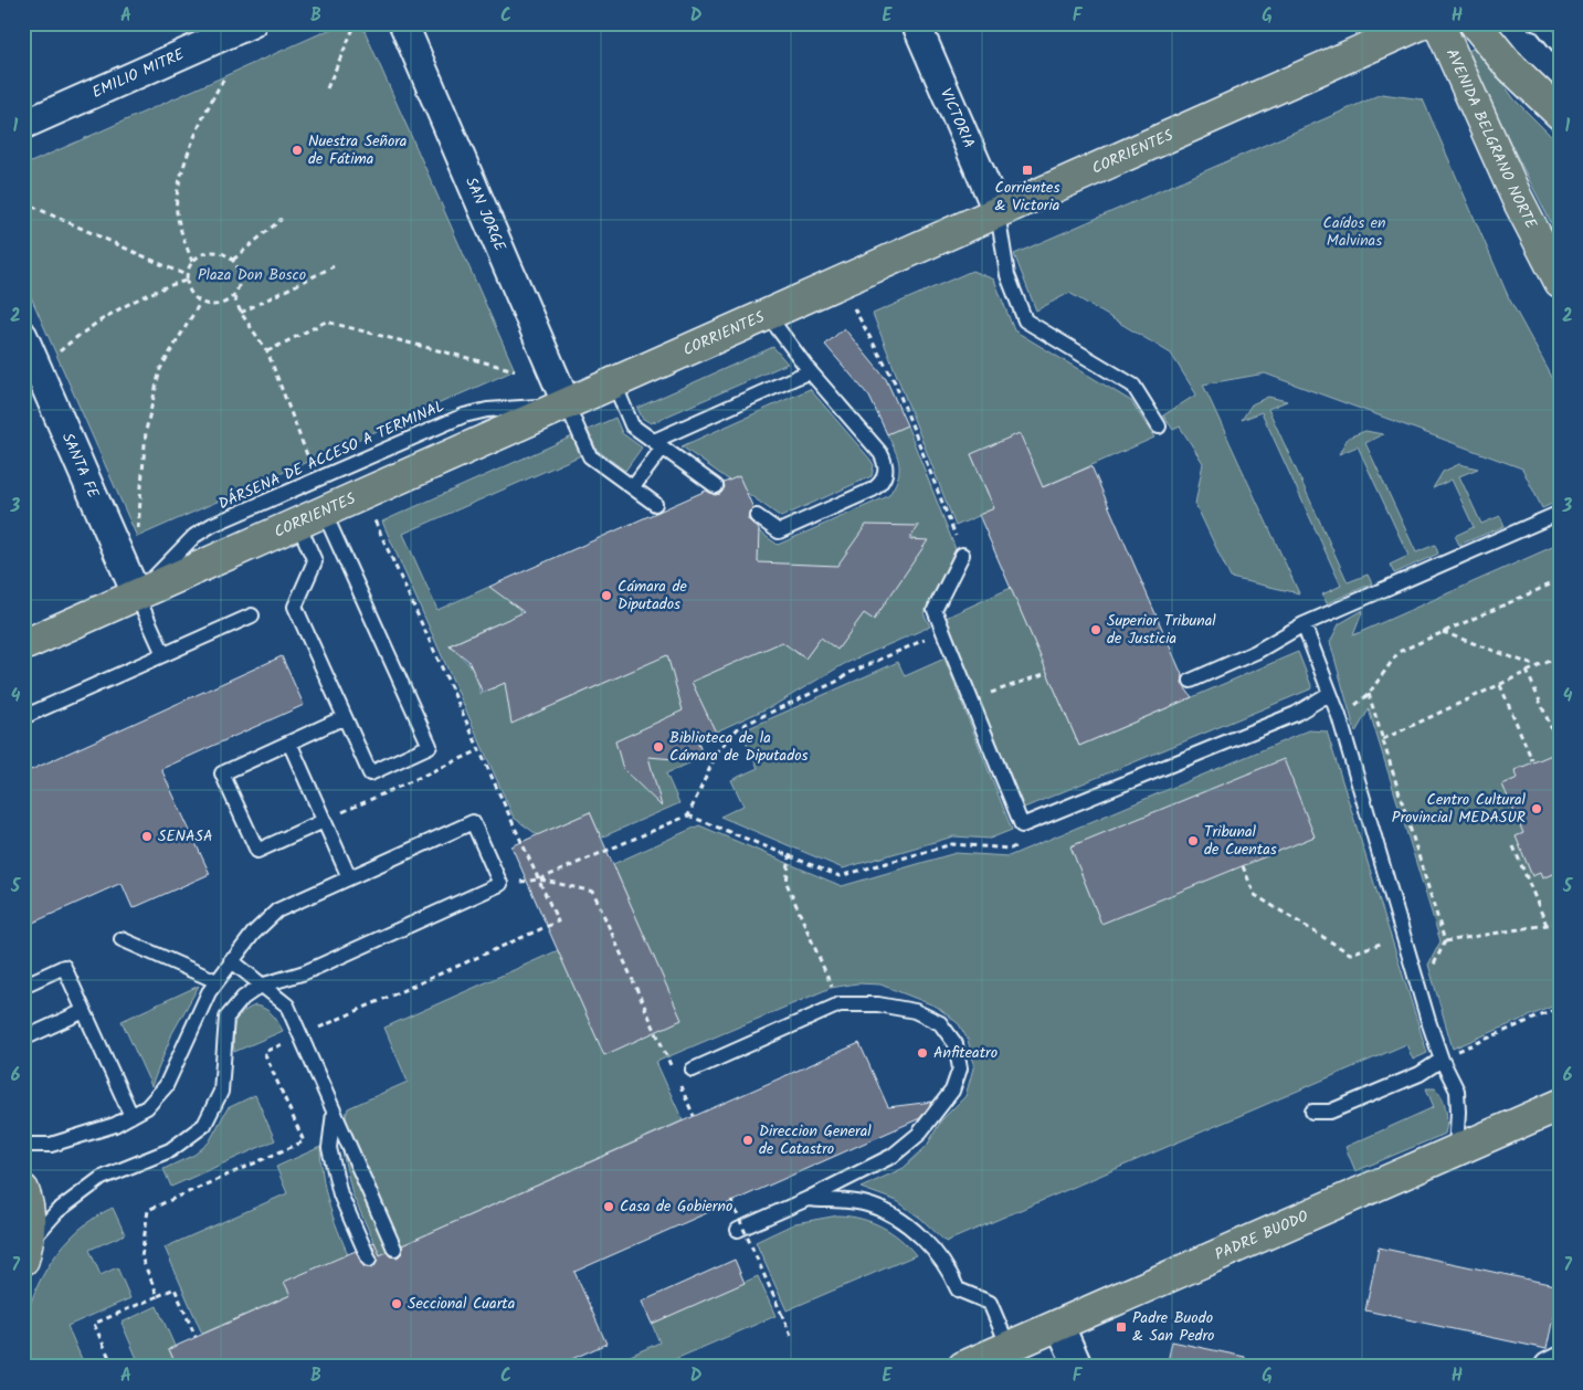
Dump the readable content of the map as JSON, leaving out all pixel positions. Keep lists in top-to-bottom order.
{
  "streets": {
    "main road": ["AVENIDA BELGRANO NORTE", "CORRIENTES", "PADRE BUODO"],
    "street": [
      "EMILIO MITRE",
      "VICTORIA",
      "SAN JORGE",
      "SANTA FE"
    ],
    "lane": ["DÁRSENA DE ACCESO A TERMINAL"]
  },
  "crossings": [
    ["VICTORIA", "CORRIENTES"],
    ["CORRIENTES", "SAN JORGE"],
    ["CORRIENTES", "DÁRSENA DE ACCESO A TERMINAL"],
    ["CORRIENTES", "SANTA FE"],
    ["SAN JORGE", "DÁRSENA DE ACCESO A TERMINAL"],
    ["DÁRSENA DE ACCESO A TERMINAL", "SANTA FE"]
  ],
  "parks": ["Caídos en Malvinas", "Plaza Don Bosco"],
  "places": {
    "other": [
      "Nuestra Señora de Fátima",
      "Cámara de Diputados",
      "Superior Tribunal de Justicia",
      "Biblioteca de la Cámara de Diputados",
      "Centro Cultural Provincial MEDASUR",
      "SENASA",
      "Tribunal de Cuentas",
      "Anfiteatro",
      "Direccion General de Catastro",
      "Casa de Gobierno",
      "Seccional Cuarta"
    ],
    "transit": ["Corrientes & Victoria", "Padre Buodo & San Pedro"]
  },
  "grid": {
    "columns": [
      "A",
      "B",
      "C",
      "D",
      "E",
      "F",
      "G",
      "H"
    ],
    "rows": [
      "1",
      "2",
      "3",
      "4",
      "5",
      "6",
      "7"
    ]
  }
}
